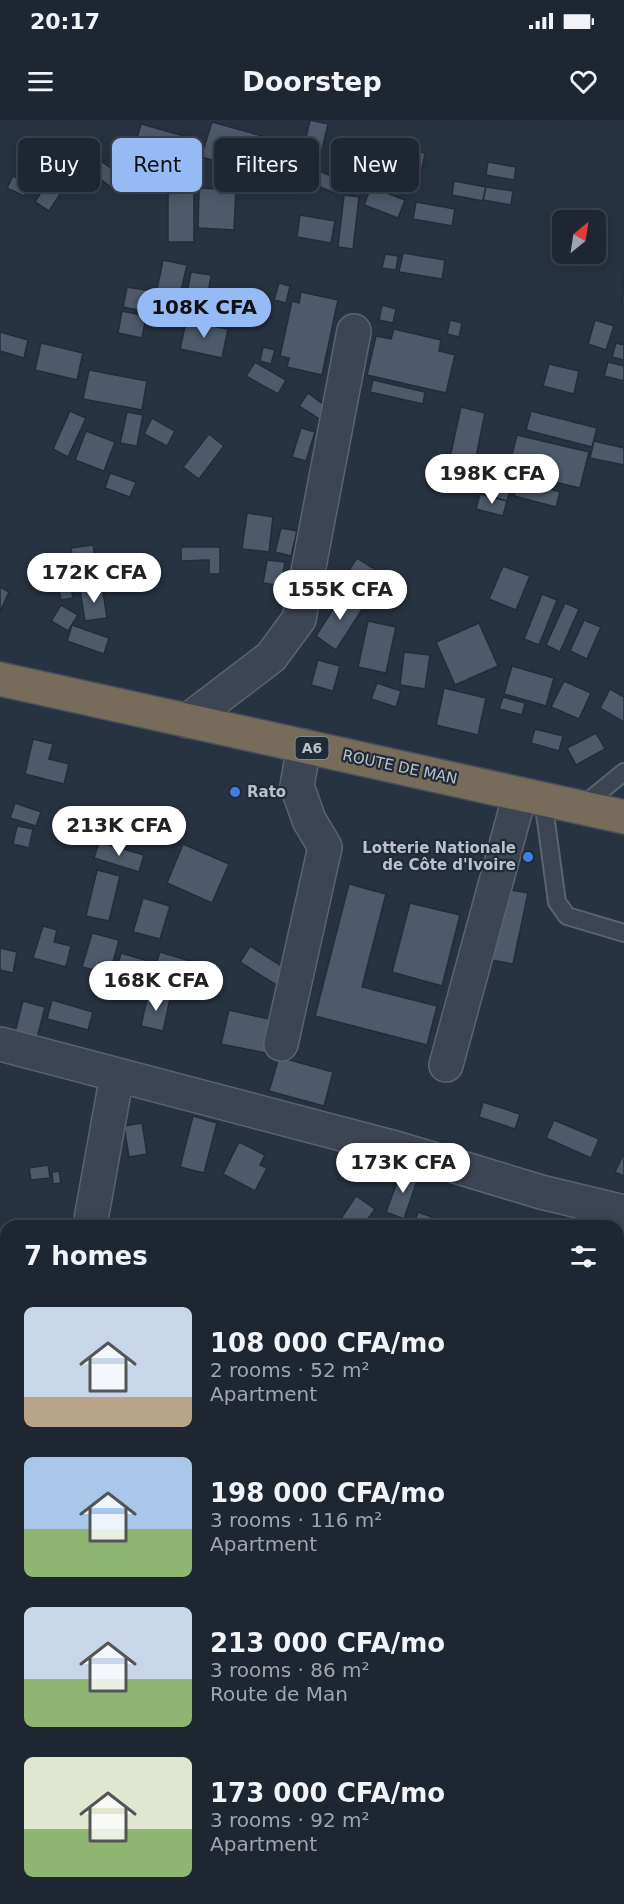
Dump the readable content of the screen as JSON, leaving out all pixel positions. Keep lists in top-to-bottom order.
{
  "streets": {
    "highway": ["A6", "ROUTE DE MAN"]
  },
  "places": ["Rato", "Lotterie Nationale de Côte d'Ivoire"],
  "north": "top right",
  "page": {
    "status": "20:17",
    "header": "Doorstep",
    "chip": [
      "Buy",
      "Rent",
      "Filters",
      "New"
    ],
    "price": [
      "108K CFA",
      "198K CFA",
      "172K CFA",
      "155K CFA",
      "213K CFA",
      "168K CFA",
      "173K CFA"
    ],
    "heading": "7 homes",
    "list": [
      {
        "name": "108 000 CFA/mo",
        "note": "2 rooms · 52 m² · Apartment"
      },
      {
        "name": "198 000 CFA/mo",
        "note": "3 rooms · 116 m² · Apartment"
      },
      {
        "name": "213 000 CFA/mo",
        "note": "3 rooms · 86 m² · Route de Man"
      },
      {
        "name": "173 000 CFA/mo",
        "note": "3 rooms · 92 m² · Apartment"
      }
    ]
  }
}
